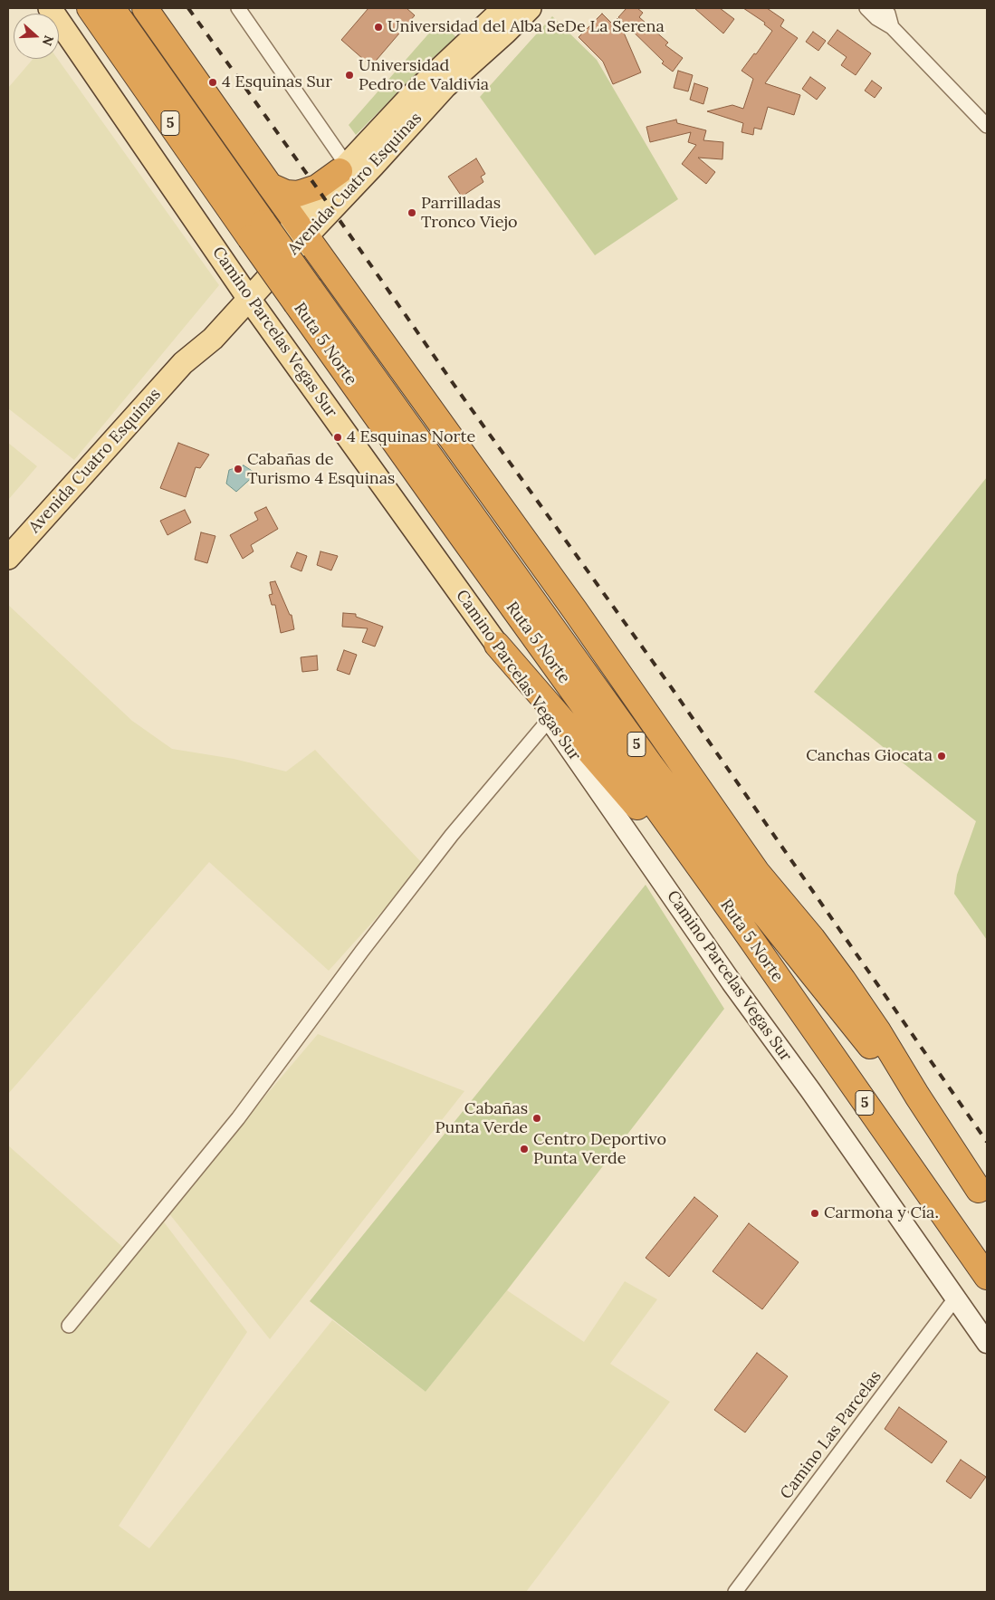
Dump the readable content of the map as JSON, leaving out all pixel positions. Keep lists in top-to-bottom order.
{
  "streets": {
    "highway": ["5", "Ruta 5 Norte"],
    "main road": ["Avenida Cuatro Esquinas", "Camino Parcelas Vegas Sur"],
    "street": ["Camino Las Parcelas"]
  },
  "crossings": [
    ["Avenida Cuatro Esquinas", "Camino Parcelas Vegas Sur"],
    ["Camino Parcelas Vegas Sur", "Camino Las Parcelas"]
  ],
  "places": [
    "Universidad del Alba SeDe La Serena",
    "Universidad Pedro de Valdivia",
    "4 Esquinas Sur",
    "Parrilladas Tronco Viejo",
    "4 Esquinas Norte",
    "Cabañas de Turismo 4 Esquinas",
    "Canchas Giocata",
    "Cabañas Punta Verde",
    "Centro Deportivo Punta Verde",
    "Carmona y Cía."
  ],
  "north": "right"
}
